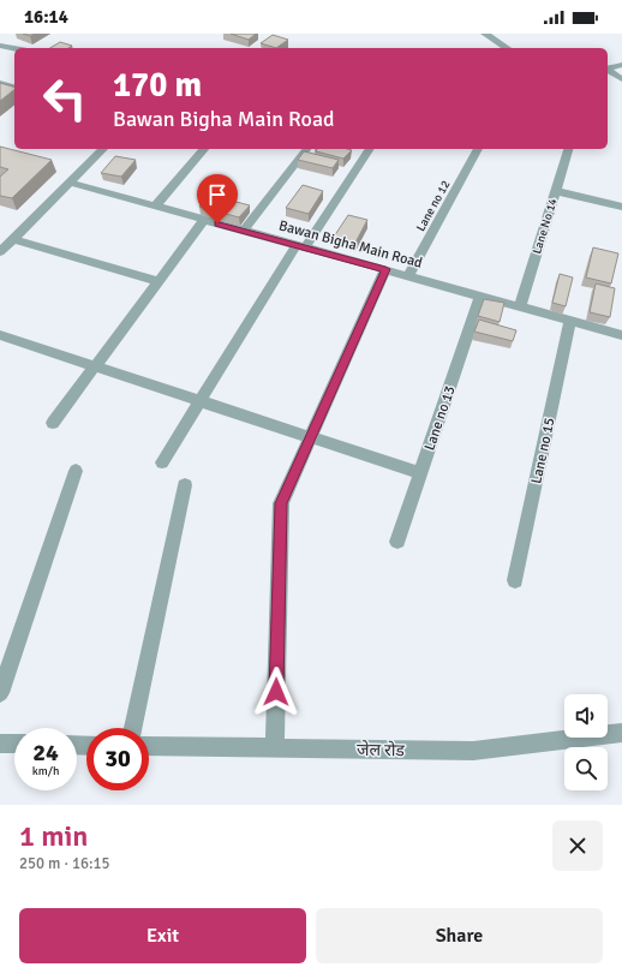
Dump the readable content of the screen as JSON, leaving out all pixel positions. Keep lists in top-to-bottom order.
{
  "streets": {
    "street": [
      "Lane no 12",
      "Lane No 14",
      "Bawan Bigha Main Road",
      "Lane no 13",
      "Lane no 15",
      "जेल रोड"
    ]
  },
  "crossings": [
    ["Lane no 12", "Bawan Bigha Main Road"],
    ["Lane No 14", "Bawan Bigha Main Road"],
    ["Bawan Bigha Main Road", "Lane no 13"],
    ["Bawan Bigha Main Road", "Lane no 15"]
  ],
  "page": {
    "status": "16:14",
    "turn": ["170 m", "Bawan Bigha Main Road"],
    "speed": "24 km/h",
    "limit": "30",
    "heading": ["1 min", "250 m · 16:15"],
    "buttons": ["Exit", "Share"]
  }
}
